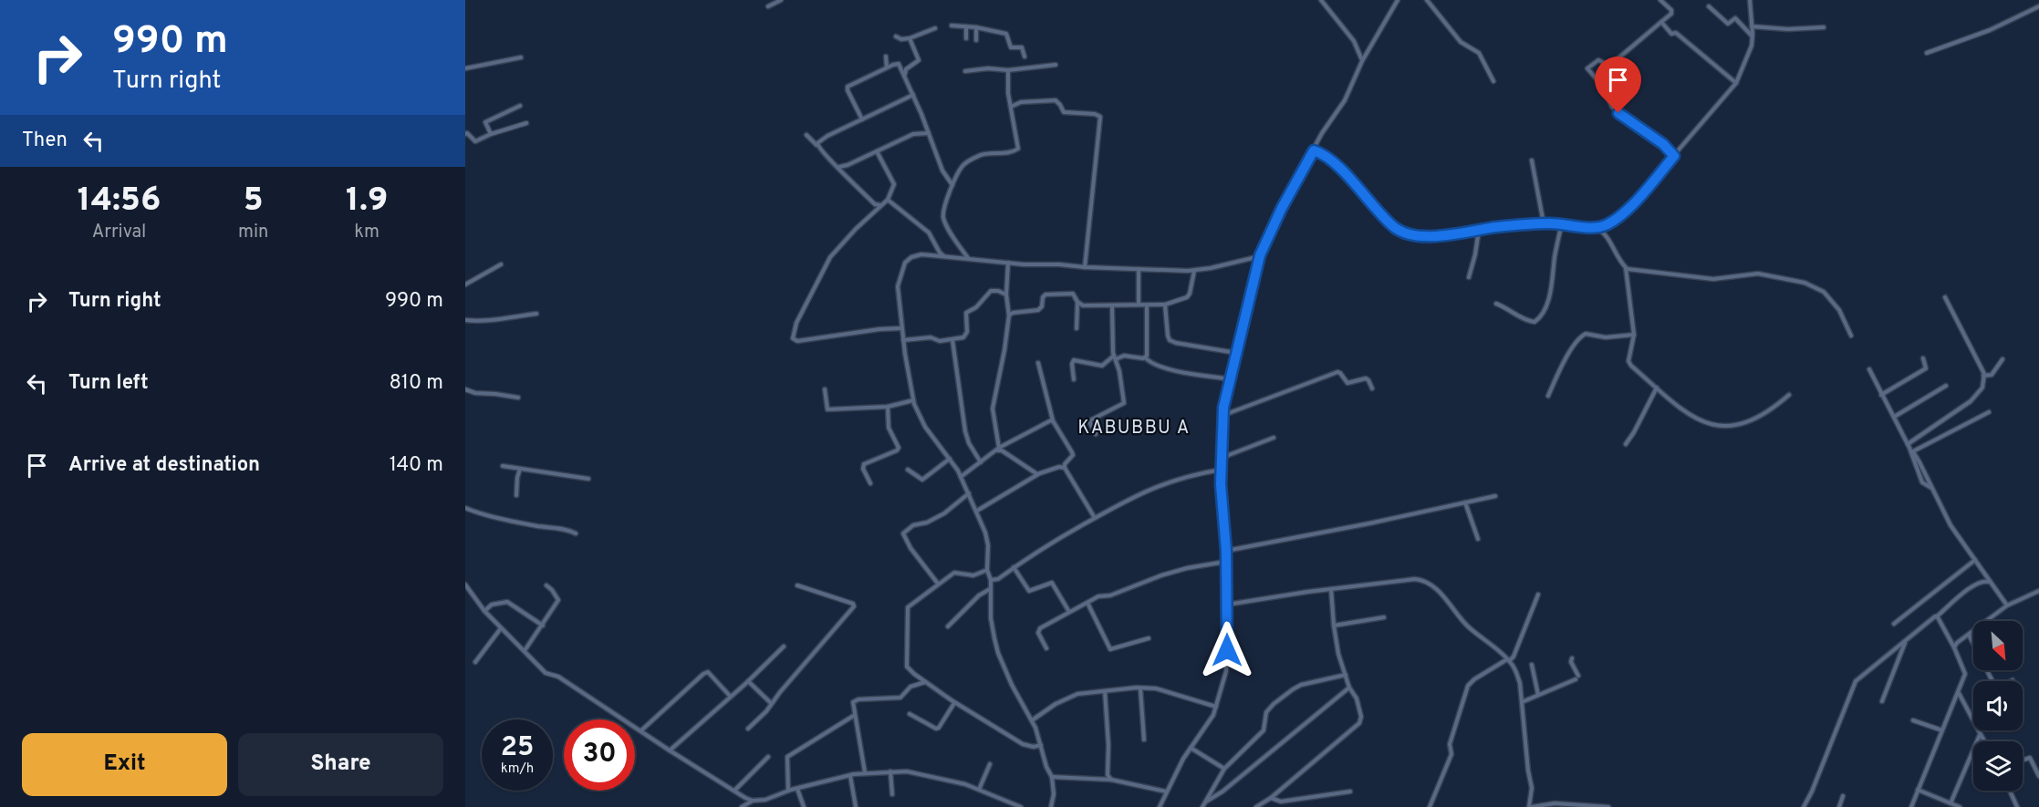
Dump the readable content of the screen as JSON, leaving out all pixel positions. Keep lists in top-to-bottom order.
{
  "districts": ["KABUBBU A"],
  "north": "bottom right",
  "page": {
    "turn": ["990 m", "Turn right"],
    "then": "Then",
    "eta": [
      "14:56",
      "Arrival",
      "5",
      "min",
      "1.9",
      "km"
    ],
    "list": [
      {
        "name": "Turn right",
        "value": "990 m"
      },
      {
        "name": "Turn left",
        "value": "810 m"
      },
      {
        "name": "Arrive at destination",
        "value": "140 m"
      }
    ],
    "speed": "25 km/h",
    "limit": "30",
    "buttons": ["Exit", "Share"]
  }
}
